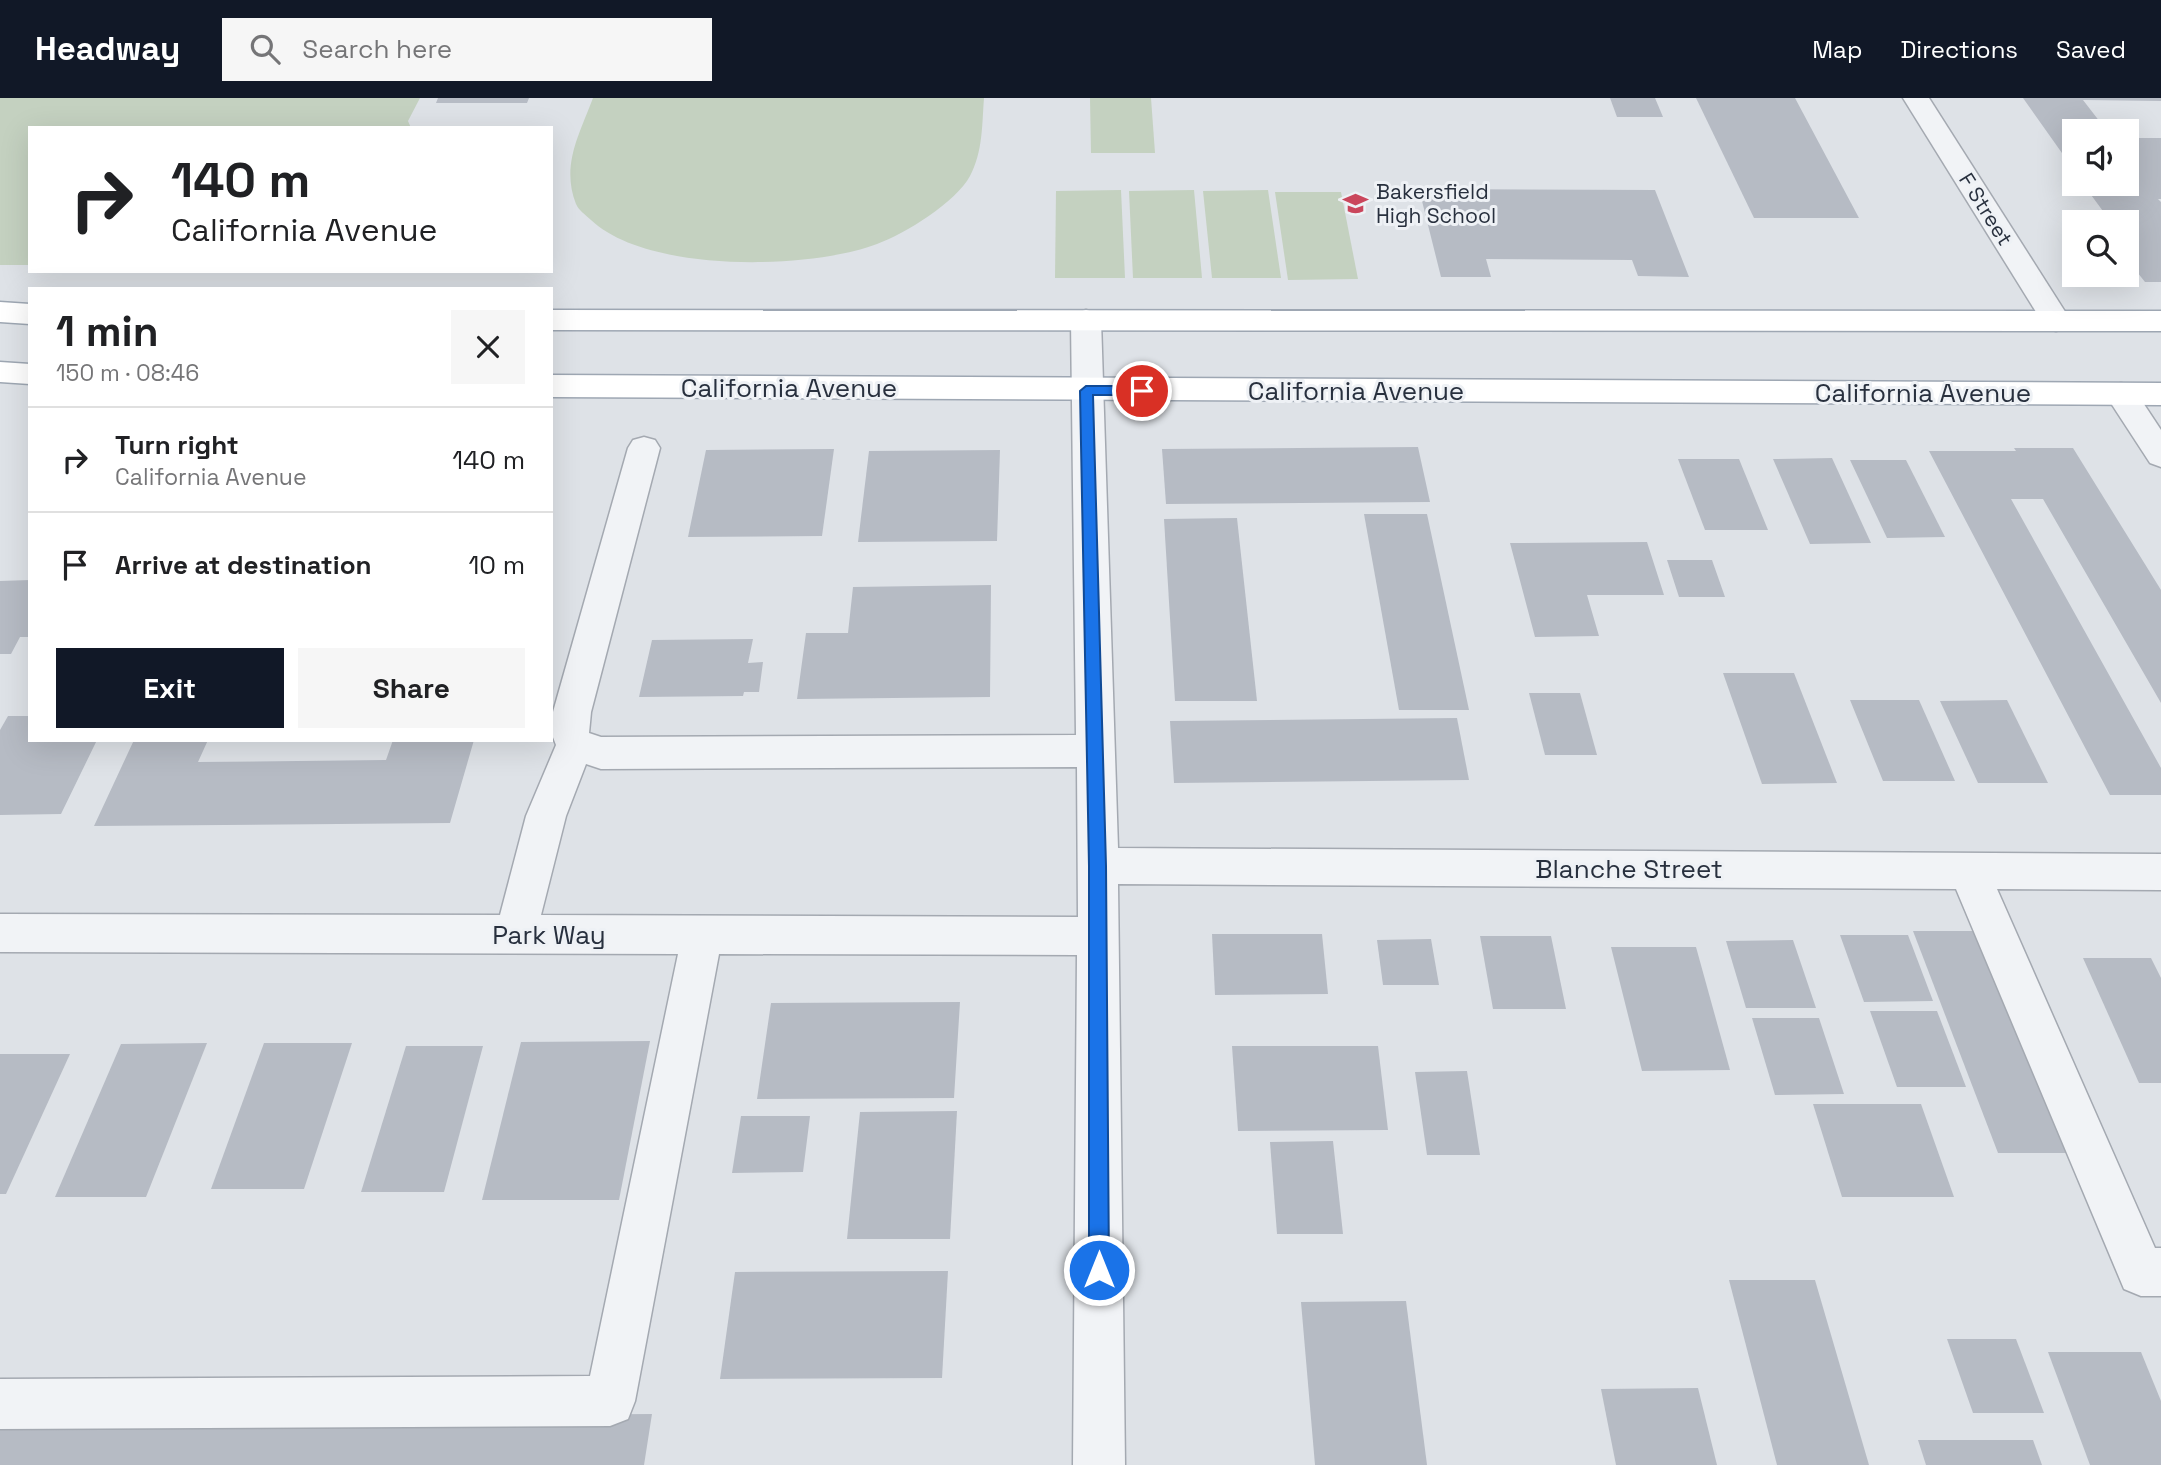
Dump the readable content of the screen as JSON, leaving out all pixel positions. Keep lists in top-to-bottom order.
{
  "streets": {
    "main road": ["California Avenue"],
    "street": ["F Street", "Blanche Street", "Park Way"]
  },
  "places": {
    "school or university": ["Bakersfield High School"]
  },
  "page": {
    "header": "Headway",
    "search": "Search here",
    "nav": ["Map", "Directions", "Saved"],
    "turn": ["140 m", "California Avenue"],
    "heading": ["1 min", "150 m · 08:46"],
    "list": [
      {
        "name": "Turn right",
        "note": "California Avenue",
        "value": "140 m"
      },
      {
        "name": "Arrive at destination",
        "value": "10 m"
      }
    ],
    "buttons": ["Exit", "Share"]
  }
}
